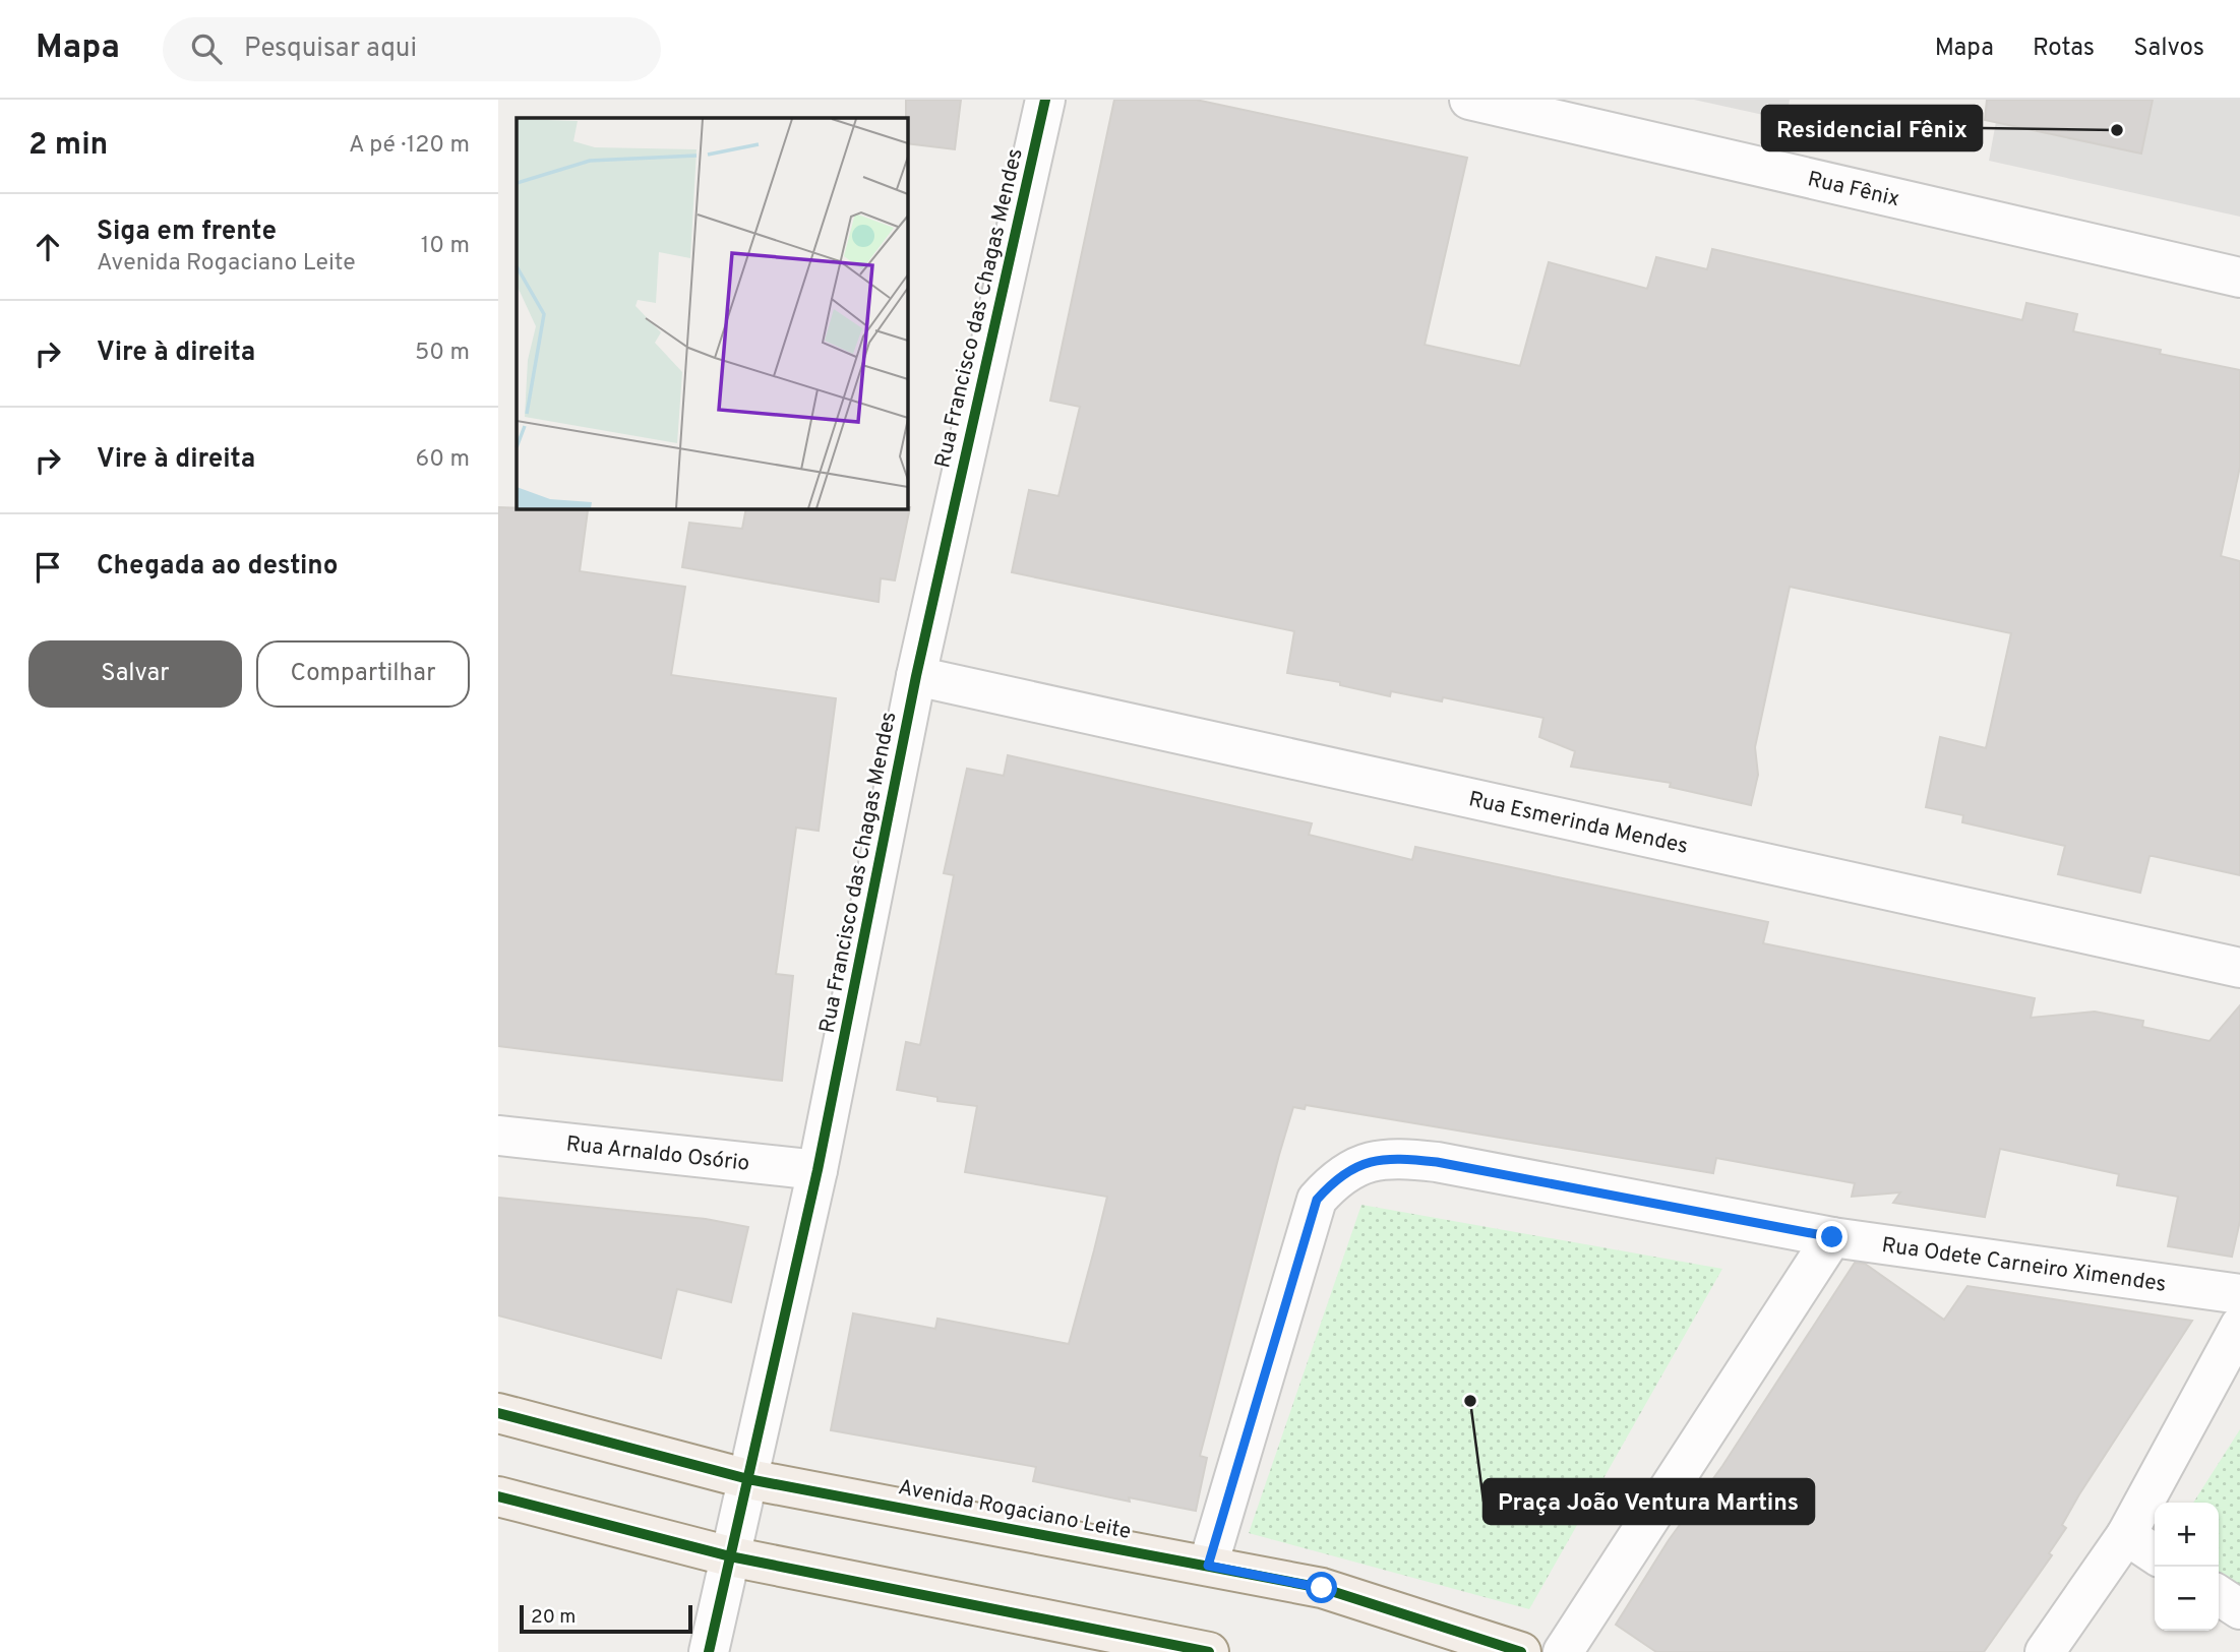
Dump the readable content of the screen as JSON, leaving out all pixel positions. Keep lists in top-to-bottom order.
{
  "streets": {
    "main road": ["Avenida Rogaciano Leite"],
    "street": [
      "Rua Fênix",
      "Rua Francisco das Chagas Mendes",
      "Rua Esmerinda Mendes",
      "Rua Arnaldo Osório",
      "Rua Odete Carneiro Ximendes"
    ]
  },
  "crossings": [
    ["Rua Francisco das Chagas Mendes", "Rua Esmerinda Mendes"],
    ["Rua Francisco das Chagas Mendes", "Rua Arnaldo Osório"],
    ["Rua Francisco das Chagas Mendes", "Avenida Rogaciano Leite"],
    ["Rua Odete Carneiro Ximendes", "Avenida Rogaciano Leite"]
  ],
  "places": ["Residencial Fênix", "Praça João Ventura Martins"],
  "scale_bar": "20 m",
  "page": {
    "header": "Mapa",
    "search": "Pesquisar aqui",
    "nav": ["Mapa", "Rotas", "Salvos"],
    "heading": ["2 min", "A pé · 120 m"],
    "list": [
      ["Siga em frente", "Avenida Rogaciano Leite", "10 m"],
      ["Vire à direita", "50 m"],
      ["Vire à direita", "60 m"],
      "Chegada ao destino"
    ],
    "buttons": ["Salvar", "Compartilhar"],
    "map_buttons": ["+", "−"],
    "scale": "20 m"
  }
}
